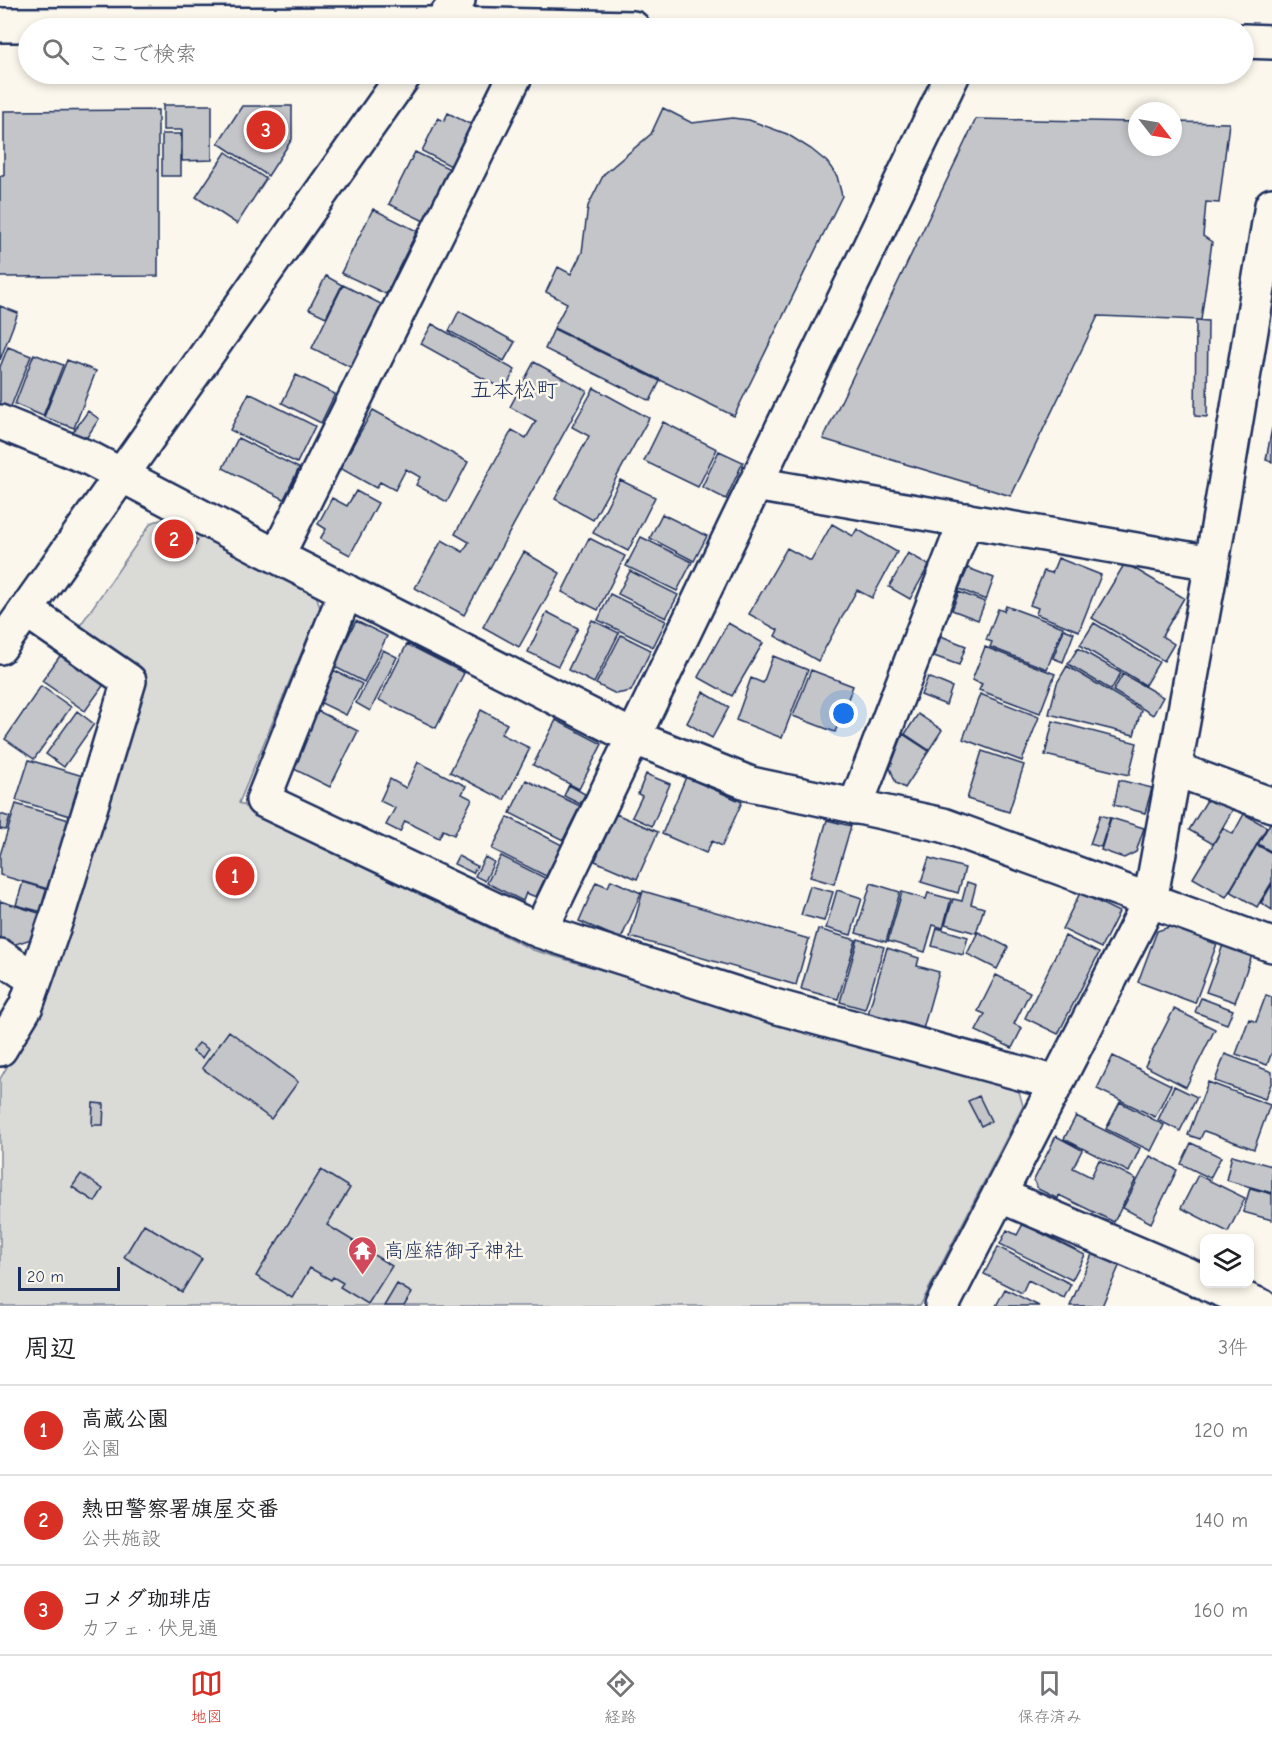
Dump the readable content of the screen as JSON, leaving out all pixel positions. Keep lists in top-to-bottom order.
{
  "districts": ["五本松町"],
  "places": {
    "temple": ["高座結御子神社"]
  },
  "scale_bar": "20 m",
  "north": "bottom right",
  "page": {
    "search": "ここで検索",
    "pins": ["3", "2", "1"],
    "scale": "20 m",
    "heading": ["周辺", "3件"],
    "list": [
      {
        "mark": "1",
        "name": "高蔵公園",
        "note": "公園",
        "value": "120 m"
      },
      {
        "mark": "2",
        "name": "熱田警察署旗屋交番",
        "note": "公共施設",
        "value": "140 m"
      },
      {
        "mark": "3",
        "name": "コメダ珈琲店",
        "note": "カフェ · 伏見通",
        "value": "160 m"
      }
    ],
    "nav": ["地図", "経路", "保存済み"]
  }
}
